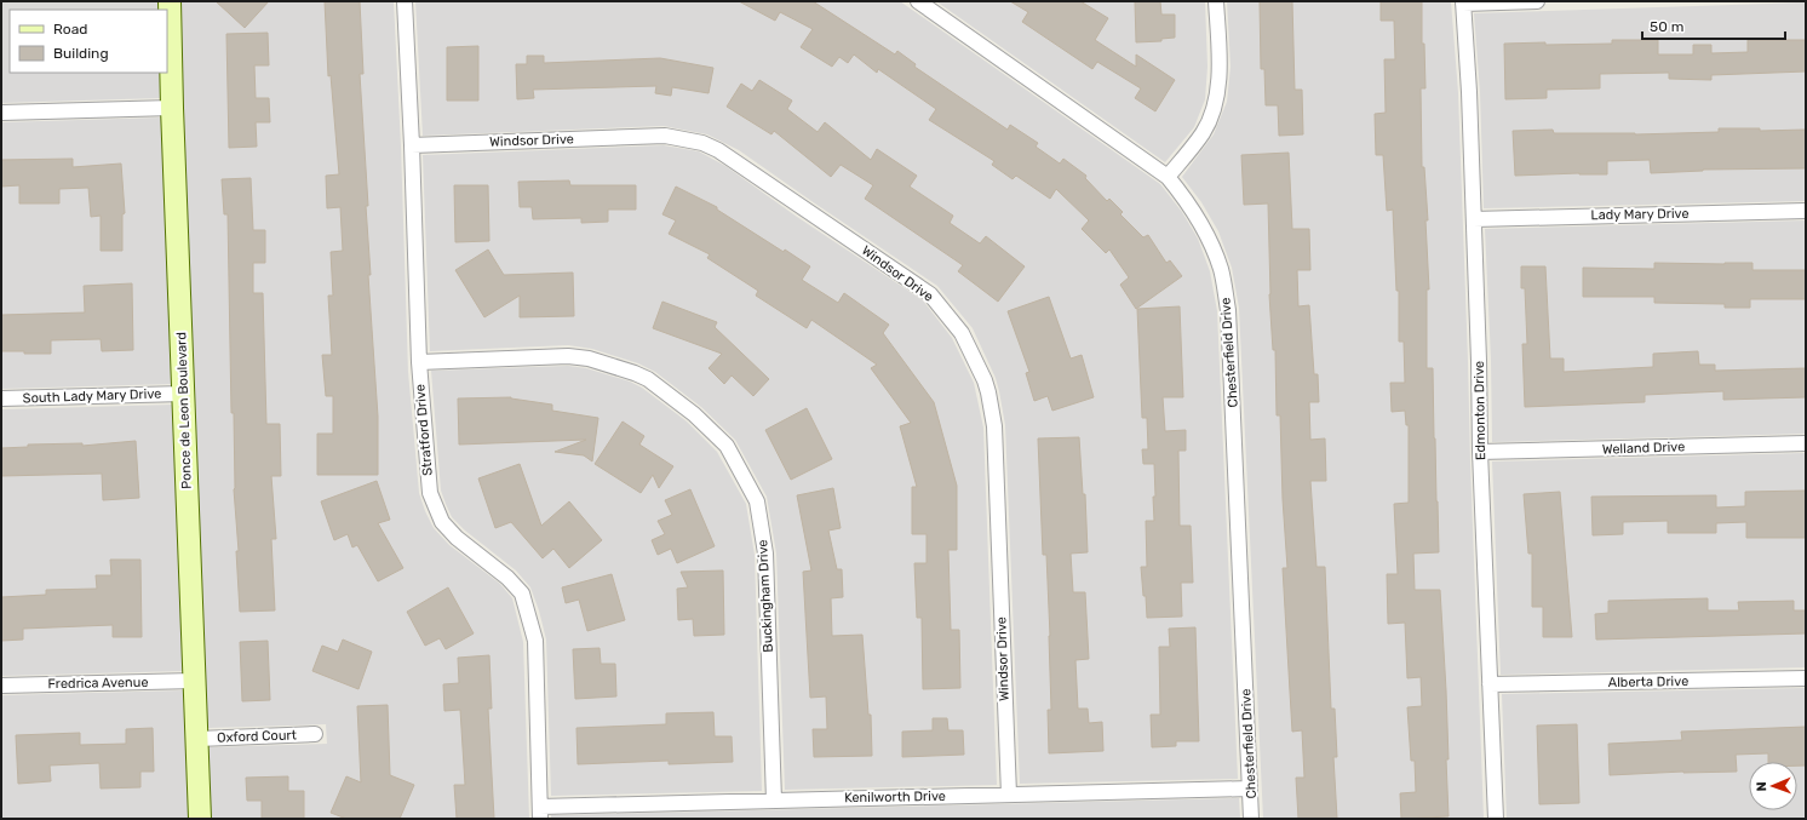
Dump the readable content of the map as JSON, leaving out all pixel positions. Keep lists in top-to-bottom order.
{
  "streets": {
    "street": [
      "Windsor Drive",
      "Lady Mary Drive",
      "Chesterfield Drive",
      "South Lady Mary Drive",
      "Ponce de Leon Boulevard",
      "Edmonton Drive",
      "Stratford Drive",
      "Welland Drive",
      "Buckingham Drive",
      "Alberta Drive",
      "Fredrica Avenue",
      "Oxford Court",
      "Kenilworth Drive"
    ]
  },
  "crossings": [
    ["Windsor Drive", "Stratford Drive"],
    ["Windsor Drive", "Kenilworth Drive"],
    ["Lady Mary Drive", "Edmonton Drive"],
    ["Chesterfield Drive", "Kenilworth Drive"],
    ["South Lady Mary Drive", "Ponce de Leon Boulevard"],
    ["Ponce de Leon Boulevard", "Fredrica Avenue"],
    ["Ponce de Leon Boulevard", "Oxford Court"],
    ["Edmonton Drive", "Welland Drive"],
    ["Edmonton Drive", "Alberta Drive"],
    ["Stratford Drive", "Buckingham Drive"],
    ["Stratford Drive", "Kenilworth Drive"],
    ["Buckingham Drive", "Kenilworth Drive"]
  ],
  "legend": ["Road", "Building"],
  "scale_bar": "50 m",
  "north": "left"
}
